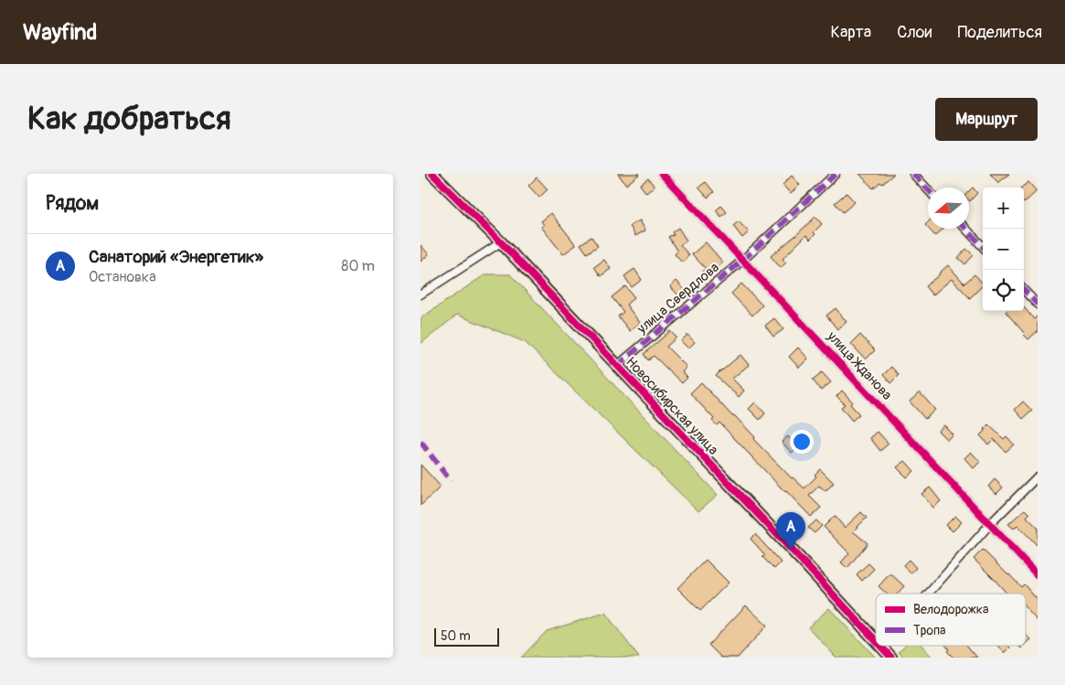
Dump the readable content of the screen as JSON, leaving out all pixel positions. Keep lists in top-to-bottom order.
{
  "streets": {
    "street": ["улица Свердлова", "улица Жданова", "Новосибирская улица"]
  },
  "crossings": [
    ["улица Свердлова", "улица Жданова"],
    ["улица Свердлова", "Новосибирская улица"]
  ],
  "legend": ["Велодорожка", "Тропа"],
  "scale_bar": "50 m",
  "north": "left",
  "page": {
    "header": "Wayfind",
    "nav": ["Карта", "Слои", "Поделиться"],
    "buttons": "Маршрут",
    "title": "Как добраться",
    "heading": "Рядом",
    "map_buttons": ["+", "−"],
    "list": [
      {
        "mark": "A",
        "name": "Санаторий «Энергетик»",
        "note": "Остановка",
        "value": "80 m"
      }
    ],
    "pins": "A",
    "scale": "50 m"
  }
}
